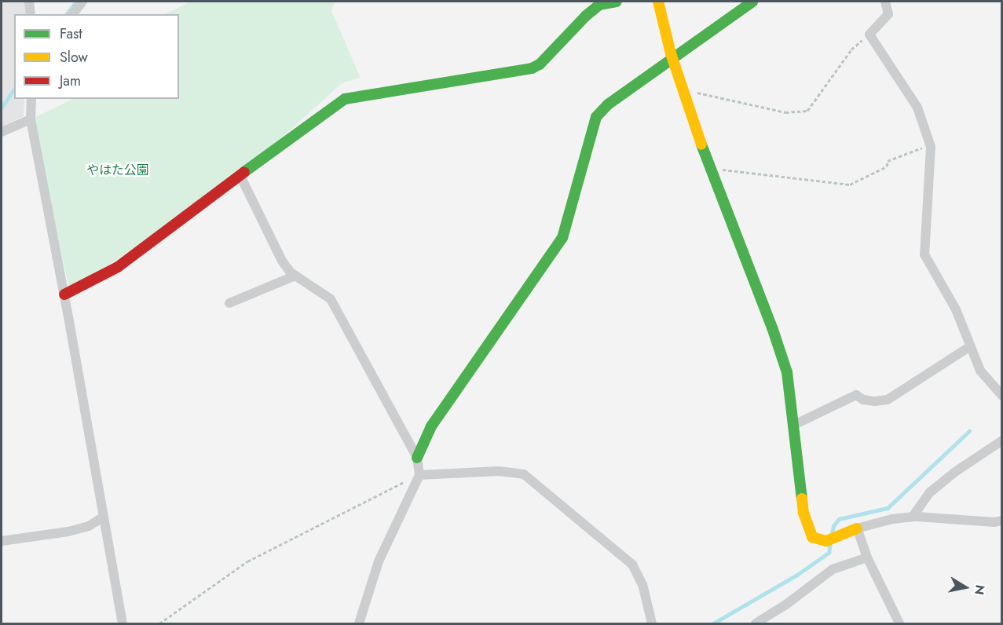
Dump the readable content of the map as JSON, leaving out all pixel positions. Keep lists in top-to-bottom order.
{
  "parks": ["やはた公園"],
  "legend": ["Fast", "Slow", "Jam"],
  "north": "right"
}
